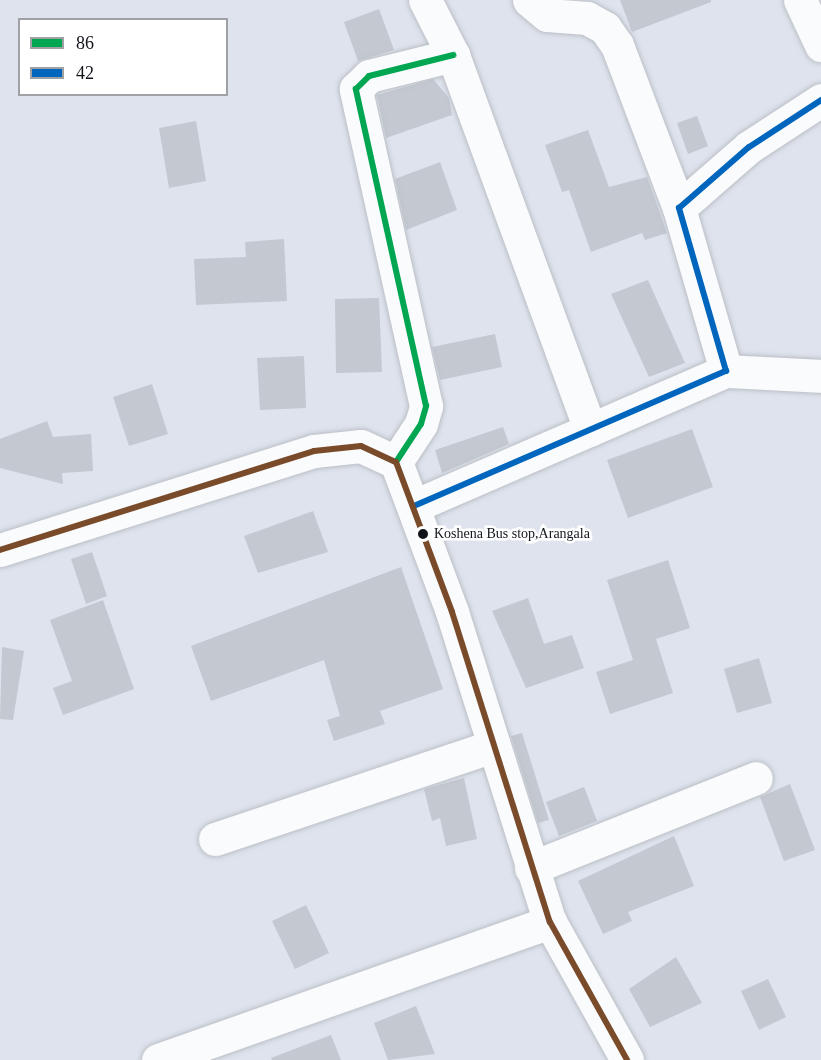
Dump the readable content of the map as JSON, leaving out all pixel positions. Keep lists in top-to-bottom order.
{
  "places": ["Koshena Bus stop,Arangala"],
  "lines": ["transit line 86", "transit line 42"],
  "legend": ["86", "42"]
}
